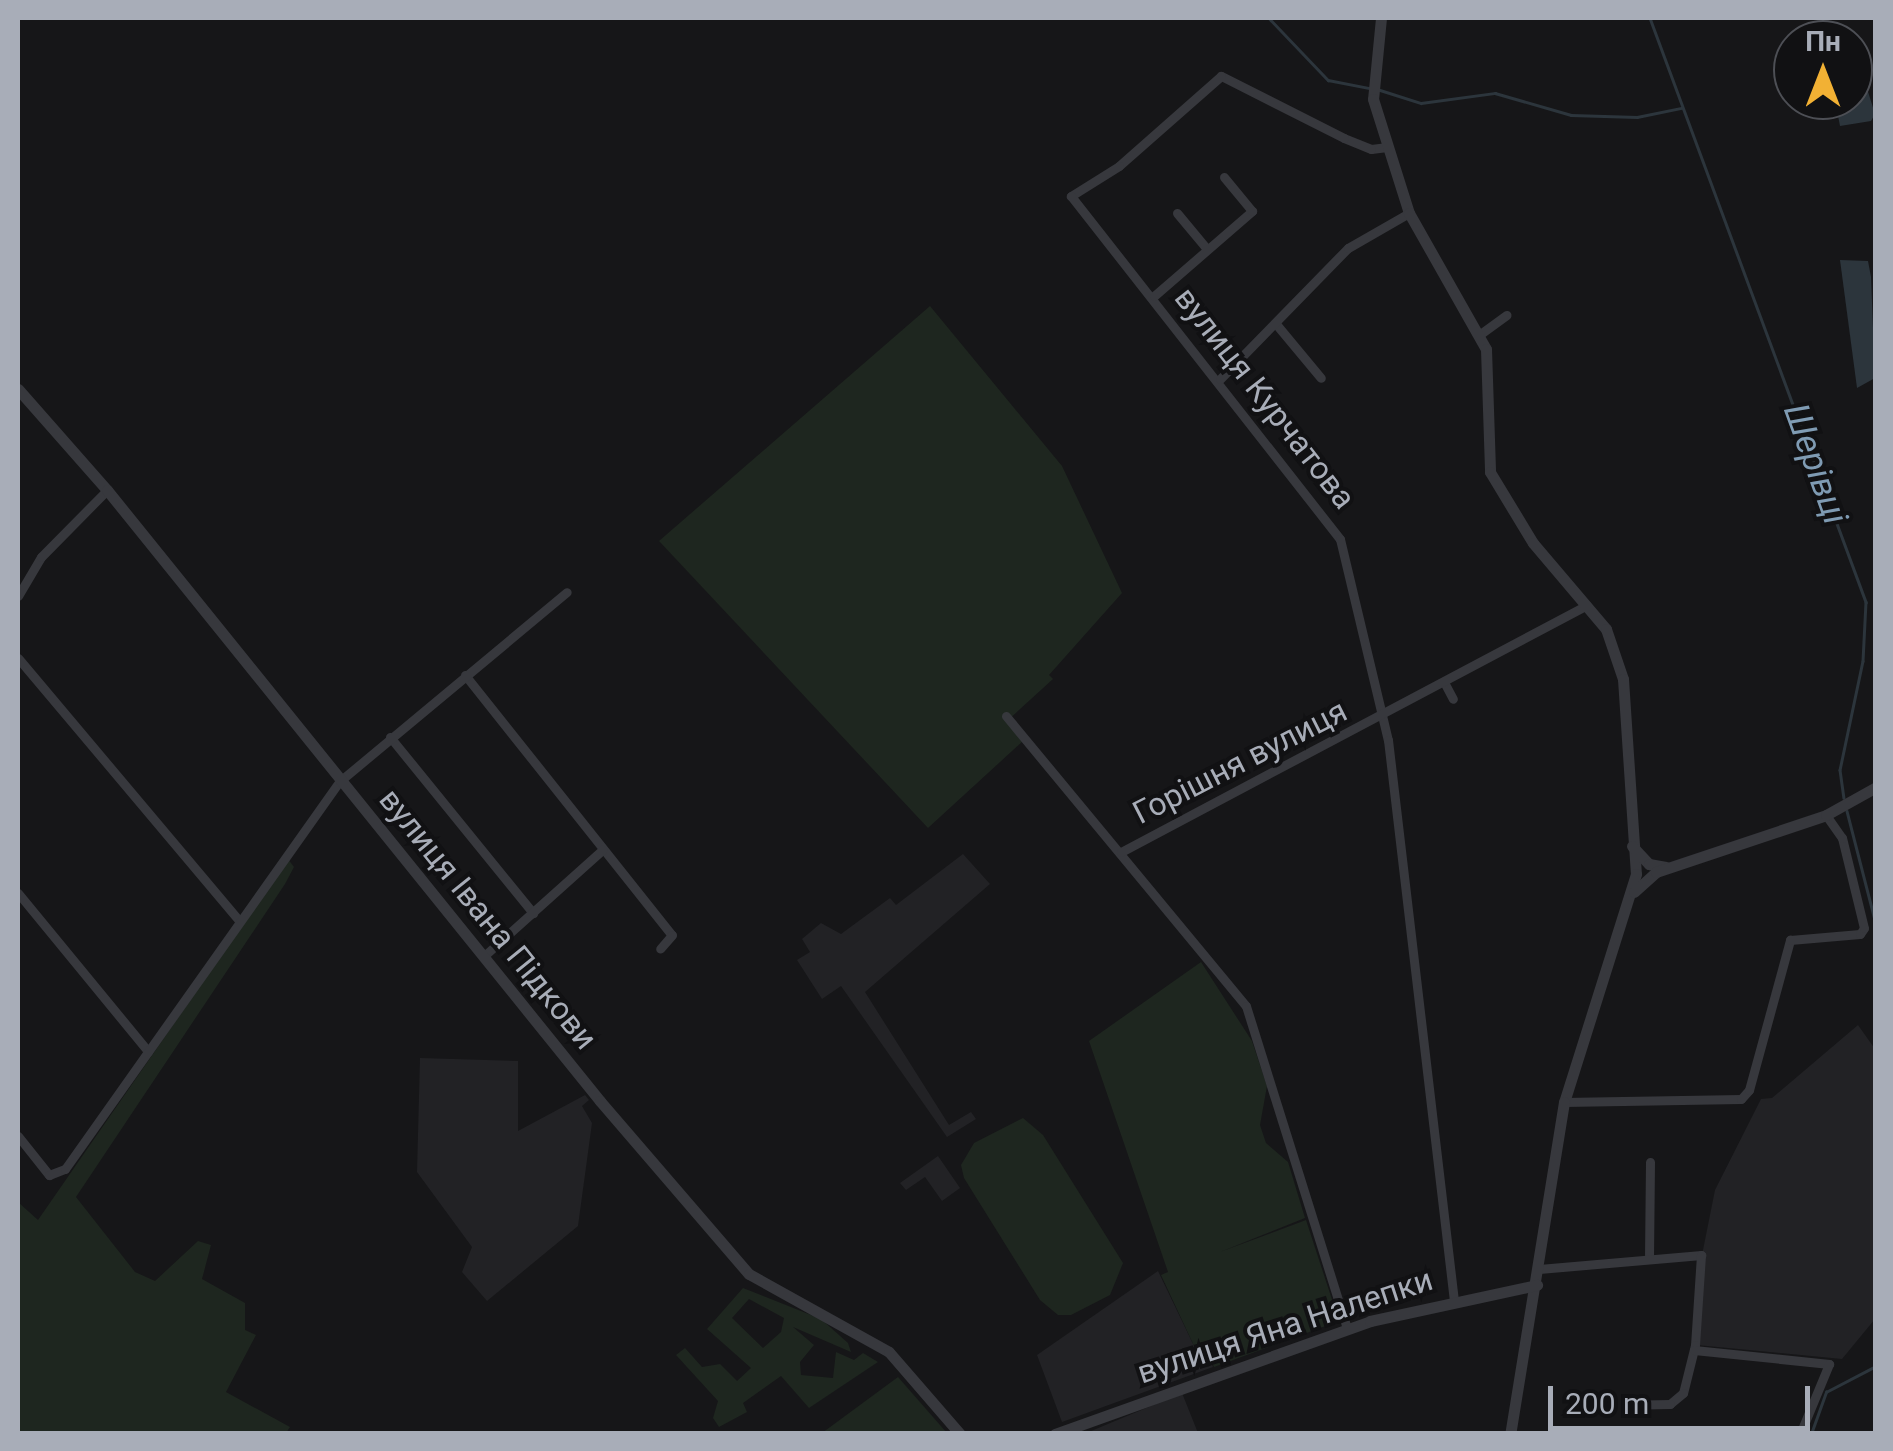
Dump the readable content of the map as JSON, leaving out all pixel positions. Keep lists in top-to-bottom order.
{
  "streets": {
    "street": [
      "вулиця Курчатова",
      "Горішня вулиця",
      "вулиця Івана Підкови",
      "вулиця Яна Налепки"
    ]
  },
  "crossings": [
    ["вулиця Курчатова", "Горішня вулиця"],
    ["вулиця Курчатова", "вулиця Яна Налепки"]
  ],
  "water": ["Шерівці"],
  "scale_bar": "200 m",
  "north": "top"
}
